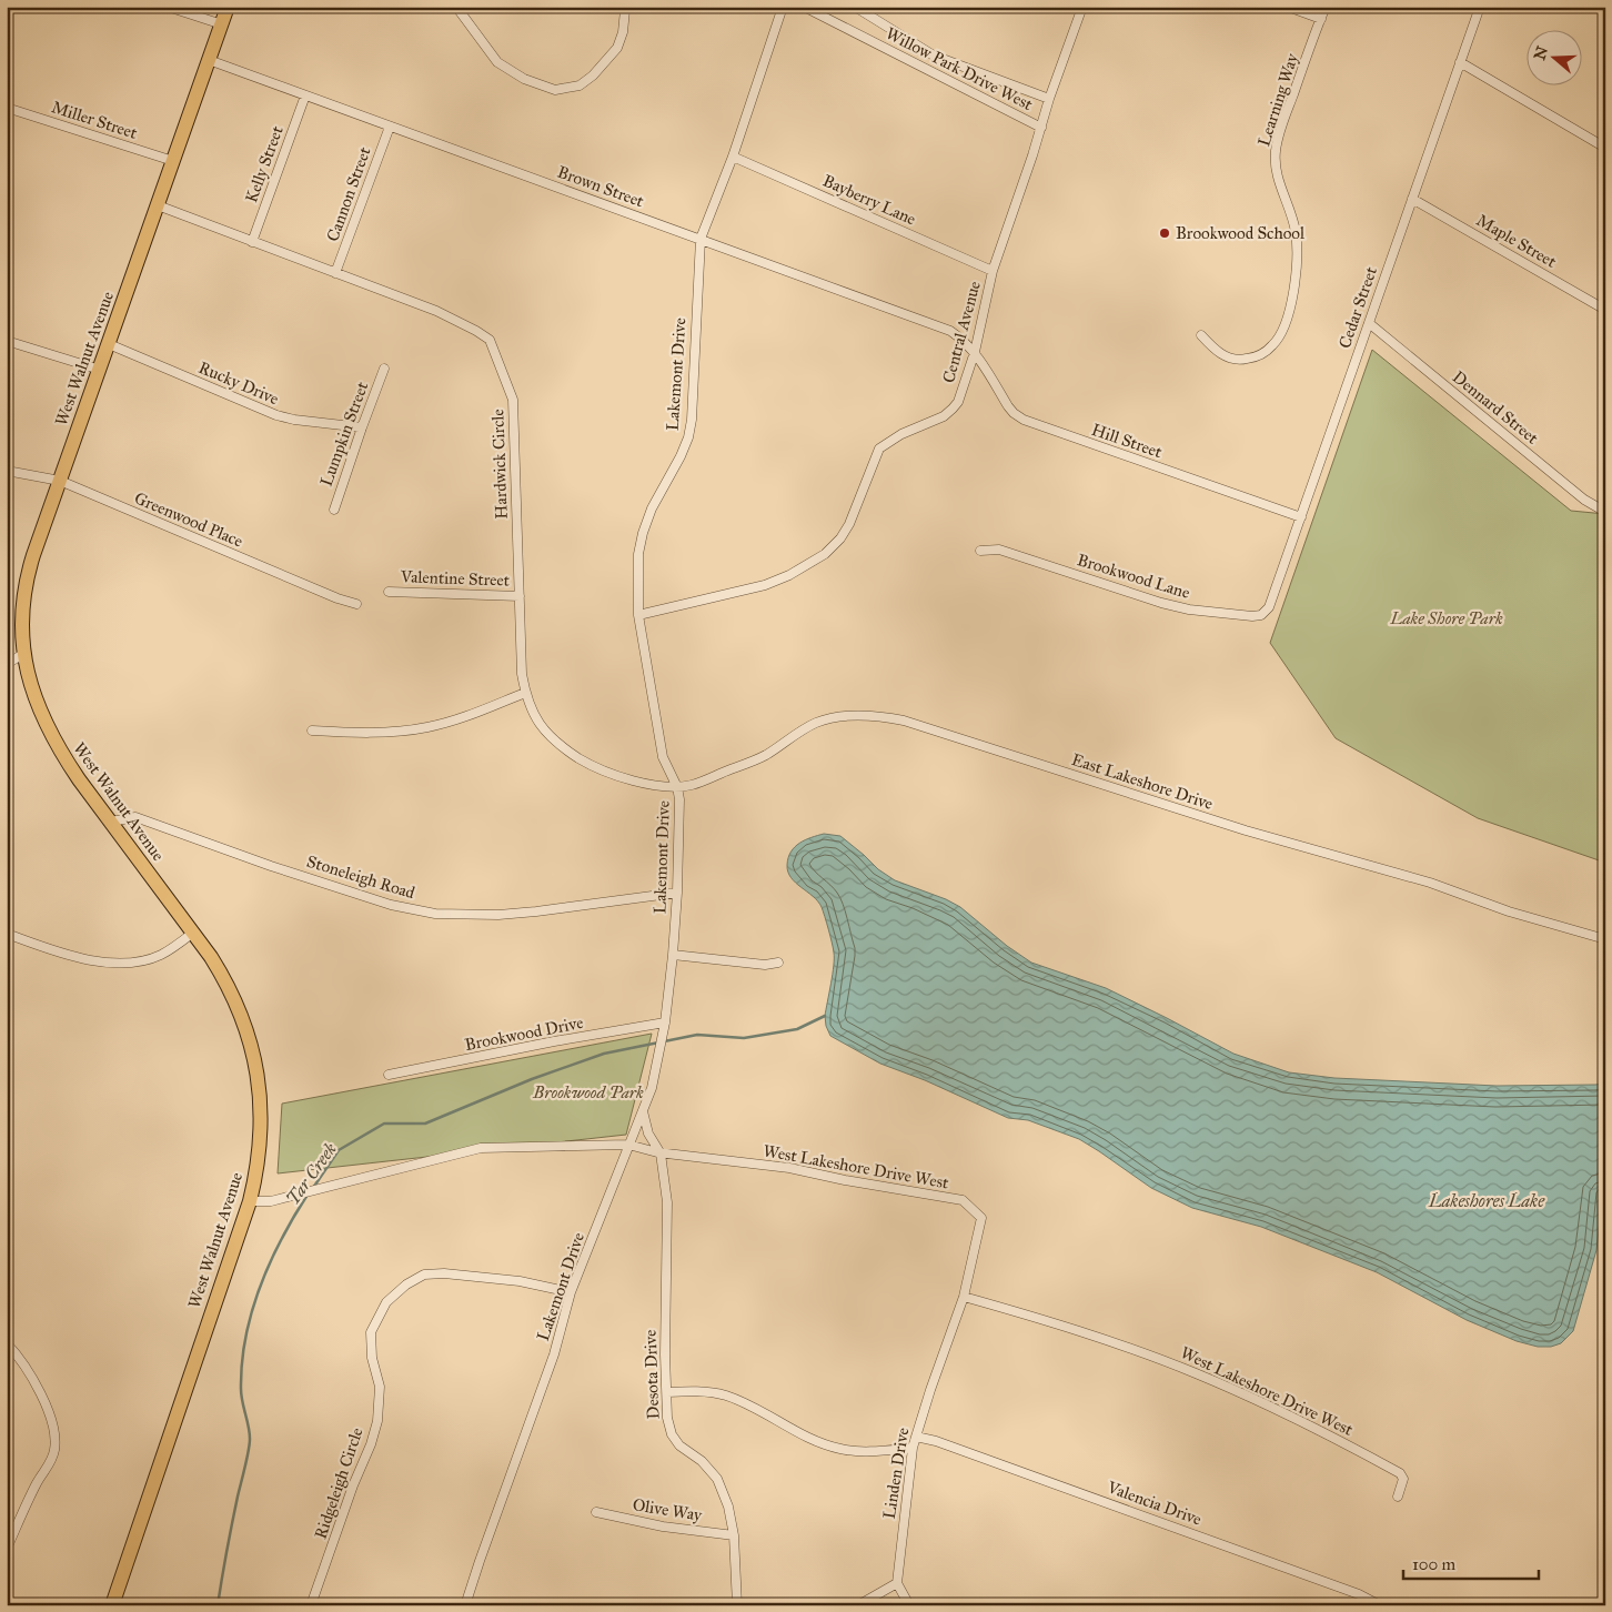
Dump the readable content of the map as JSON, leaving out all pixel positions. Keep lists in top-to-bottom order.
{
  "streets": {
    "main road": ["West Walnut Avenue"],
    "street": [
      "Willow Park Drive West",
      "Learning Way",
      "Miller Street",
      "Kelly Street",
      "Brown Street",
      "Cannon Street",
      "Bayberry Lane",
      "Maple Street",
      "Cedar Street",
      "Central Avenue",
      "Lakemont Drive",
      "Rucky Drive",
      "Dennard Street",
      "Lumpkin Street",
      "Hill Street",
      "Hardwick Circle",
      "Greenwood Place",
      "Brookwood Lane",
      "Valentine Street",
      "East Lakeshore Drive",
      "Stoneleigh Road",
      "Brookwood Drive",
      "West Lakeshore Drive West",
      "Desota Drive",
      "Linden Drive",
      "Ridgeleigh Circle",
      "Valencia Drive",
      "Olive Way"
    ]
  },
  "crossings": [
    ["Willow Park Drive West", "Central Avenue"],
    ["Miller Street", "West Walnut Avenue"],
    ["Kelly Street", "Brown Street"],
    ["Kelly Street", "Hardwick Circle"],
    ["Brown Street", "Cannon Street"],
    ["Brown Street", "Central Avenue"],
    ["Brown Street", "West Walnut Avenue"],
    ["Brown Street", "Lakemont Drive"],
    ["Brown Street", "Hill Street"],
    ["Cannon Street", "Hardwick Circle"],
    ["Bayberry Lane", "Central Avenue"],
    ["Bayberry Lane", "Lakemont Drive"],
    ["Maple Street", "Cedar Street"],
    ["Cedar Street", "Dennard Street"],
    ["Cedar Street", "Hill Street"],
    ["Cedar Street", "Brookwood Lane"],
    ["Central Avenue", "Lakemont Drive"],
    ["Central Avenue", "Hill Street"],
    ["West Walnut Avenue", "Rucky Drive"],
    ["West Walnut Avenue", "Hardwick Circle"],
    ["West Walnut Avenue", "Greenwood Place"],
    ["West Walnut Avenue", "Stoneleigh Road"],
    ["West Walnut Avenue", "West Lakeshore Drive West"],
    ["Lakemont Drive", "Hardwick Circle"],
    ["Lakemont Drive", "East Lakeshore Drive"],
    ["Lakemont Drive", "Stoneleigh Road"],
    ["Lakemont Drive", "Brookwood Drive"],
    ["Lakemont Drive", "West Lakeshore Drive West"],
    ["Lakemont Drive", "Desota Drive"],
    ["Lakemont Drive", "Ridgeleigh Circle"],
    ["Rucky Drive", "Lumpkin Street"],
    ["Hardwick Circle", "Valentine Street"],
    ["Hardwick Circle", "East Lakeshore Drive"],
    ["West Lakeshore Drive West", "Desota Drive"],
    ["West Lakeshore Drive West", "Linden Drive"],
    ["Desota Drive", "Olive Way"],
    ["Linden Drive", "Valencia Drive"]
  ],
  "water": ["Tar Creek", "Lakeshores Lake"],
  "parks": ["Lake Shore Park", "Brookwood Park"],
  "places": ["Brookwood School"],
  "scale_bar": "100 m",
  "north": "left"
}
